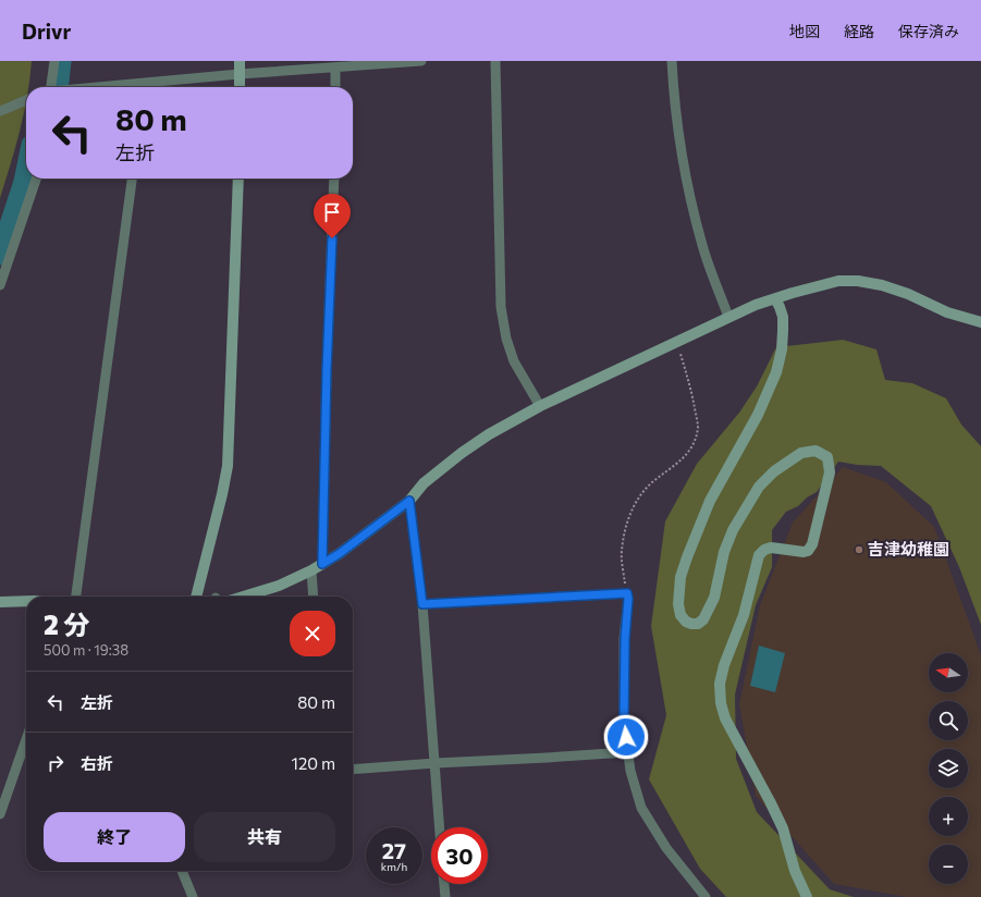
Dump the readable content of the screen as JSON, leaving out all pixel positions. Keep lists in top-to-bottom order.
{
  "places": ["吉津幼稚園"],
  "north": "left",
  "page": {
    "header": "Drivr",
    "nav": ["地図", "経路", "保存済み"],
    "turn": ["80 m", "左折"],
    "heading": ["2 分", "500 m · 19:38"],
    "map_buttons": ["+", "−"],
    "list": [
      {
        "name": "左折",
        "value": "80 m"
      },
      {
        "name": "右折",
        "value": "120 m"
      }
    ],
    "buttons": ["終了", "共有"],
    "speed": "27 km/h",
    "limit": "30"
  }
}
